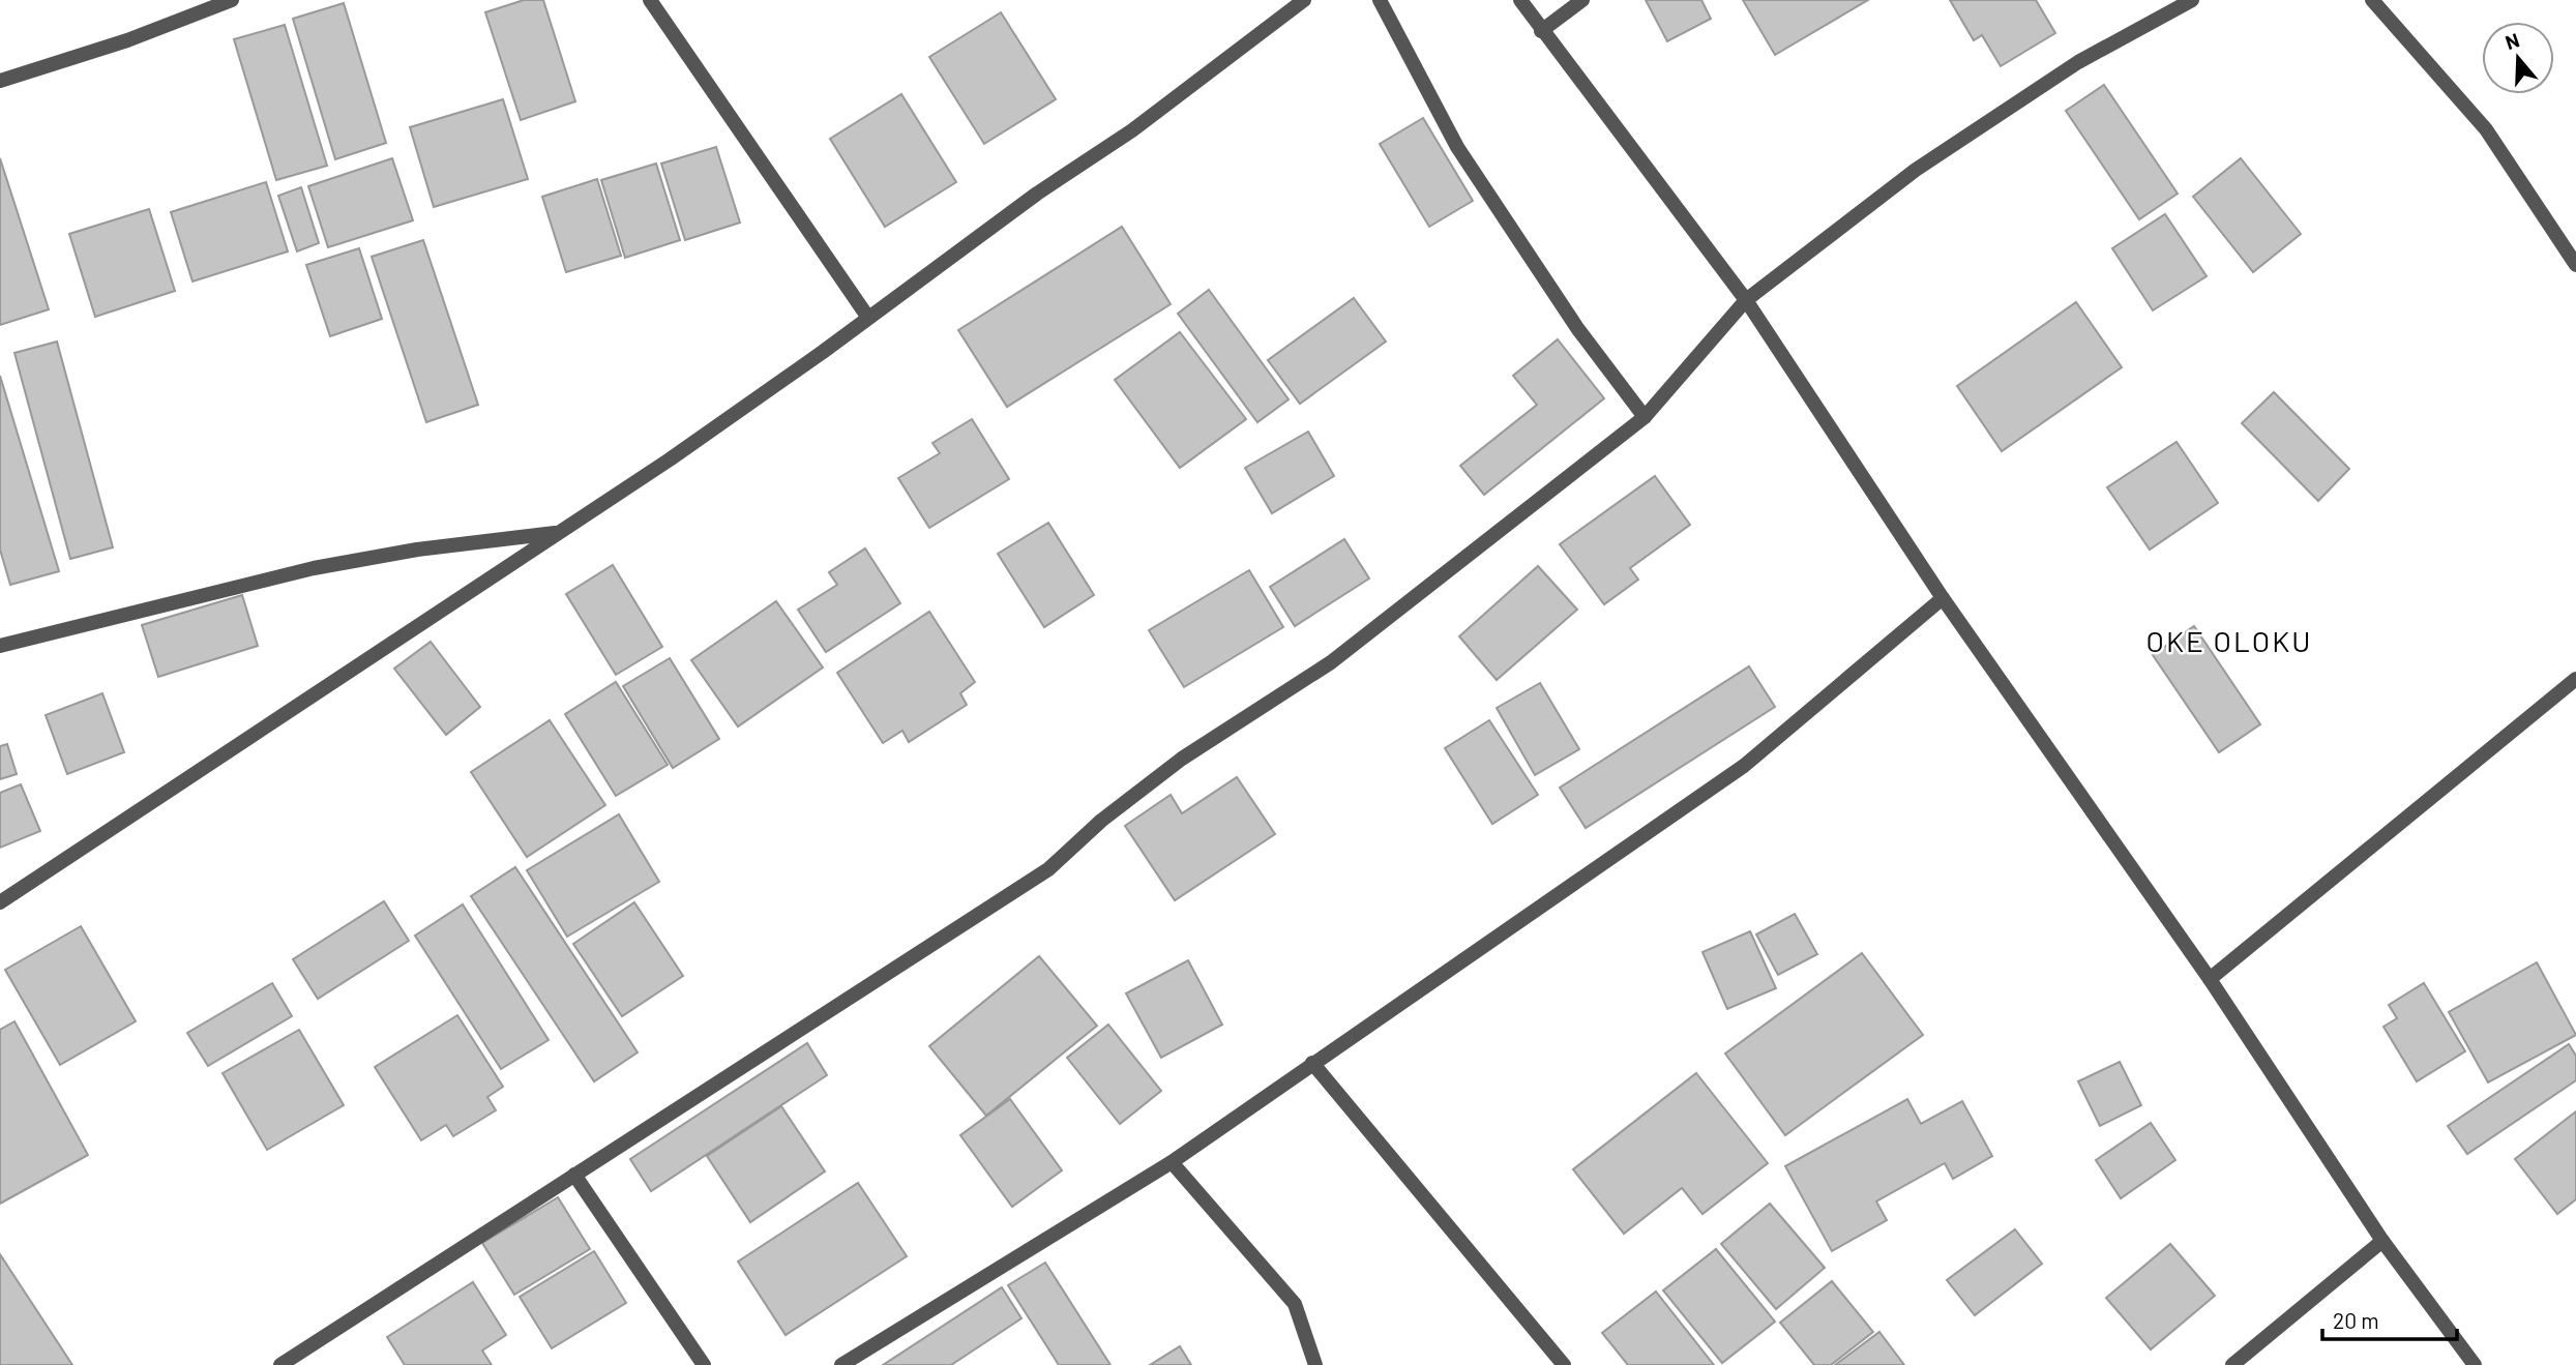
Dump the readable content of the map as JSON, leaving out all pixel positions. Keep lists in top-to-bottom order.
{
  "districts": ["OKE OLOKU"],
  "scale_bar": "20 m",
  "north": "top"
}
